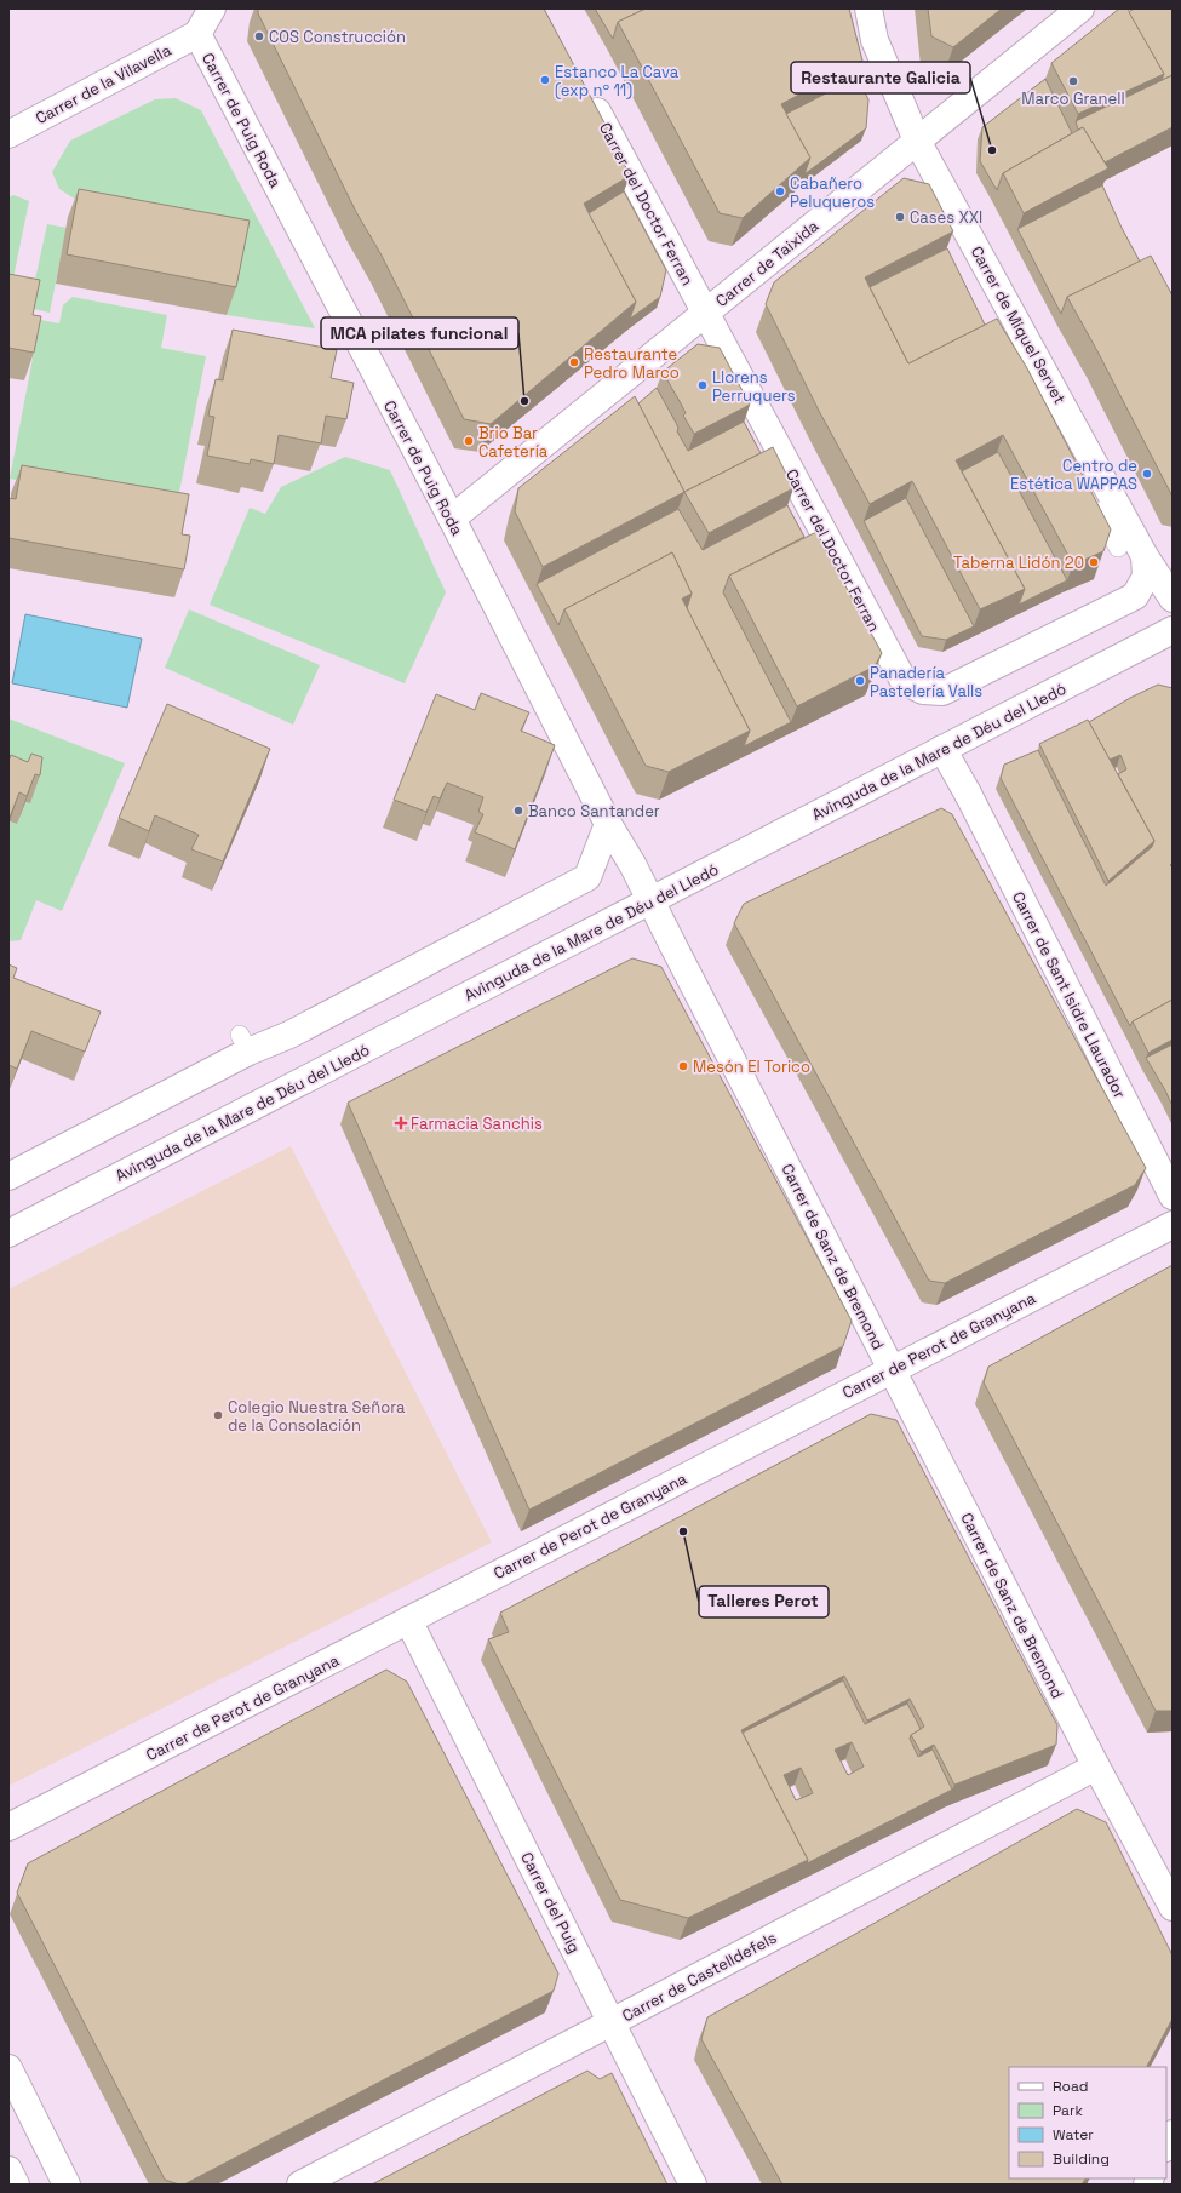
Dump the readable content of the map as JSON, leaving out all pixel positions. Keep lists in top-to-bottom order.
{
  "streets": {
    "street": [
      "Carrer de la Vilavella",
      "Carrer de Puig Roda",
      "Carrer del Doctor Ferran",
      "Carrer de Taixida",
      "Carrer de Miquel Servet",
      "Avinguda de la Mare de Déu del Lledó",
      "Carrer de Sant Isidre Llaurador",
      "Carrer de Sanz de Bremond",
      "Carrer de Perot de Granyana",
      "Carrer del Puig",
      "Carrer de Castelldefels"
    ]
  },
  "crossings": [
    ["Carrer de la Vilavella", "Carrer de Puig Roda"],
    ["Carrer de Puig Roda", "Carrer de Taixida"],
    ["Carrer de Puig Roda", "Avinguda de la Mare de Déu del Lledó"],
    ["Carrer de Puig Roda", "Carrer de Sanz de Bremond"],
    ["Carrer del Doctor Ferran", "Carrer de Taixida"],
    ["Carrer del Doctor Ferran", "Carrer de Miquel Servet"],
    ["Carrer de Taixida", "Carrer de Miquel Servet"],
    ["Avinguda de la Mare de Déu del Lledó", "Carrer de Sant Isidre Llaurador"],
    ["Avinguda de la Mare de Déu del Lledó", "Carrer de Sanz de Bremond"],
    ["Carrer de Sanz de Bremond", "Carrer de Perot de Granyana"],
    ["Carrer de Sanz de Bremond", "Carrer de Castelldefels"],
    ["Carrer de Perot de Granyana", "Carrer del Puig"],
    ["Carrer del Puig", "Carrer de Castelldefels"]
  ],
  "places": {
    "other": [
      "COS Construcción",
      "Estanco La Cava (exp nº 11)",
      "Marco Granell",
      "Restaurante Galicia",
      "Cabañero Peluqueros",
      "Cases XXI",
      "Restaurante Pedro Marco",
      "Llorens Perruquers",
      "MCA pilates funcional",
      "Brio Bar Cafetería",
      "Centro de Estética WAPPAS",
      "Taberna Lidón 20",
      "Panadería Pastelería Valls",
      "Banco Santander",
      "Mesón El Torico",
      "Colegio Nuestra Señora de la Consolación",
      "Talleres Perot"
    ],
    "health": ["Farmacia Sanchis"]
  },
  "legend": [
    "Road",
    "Park",
    "Water",
    "Building"
  ]
}
